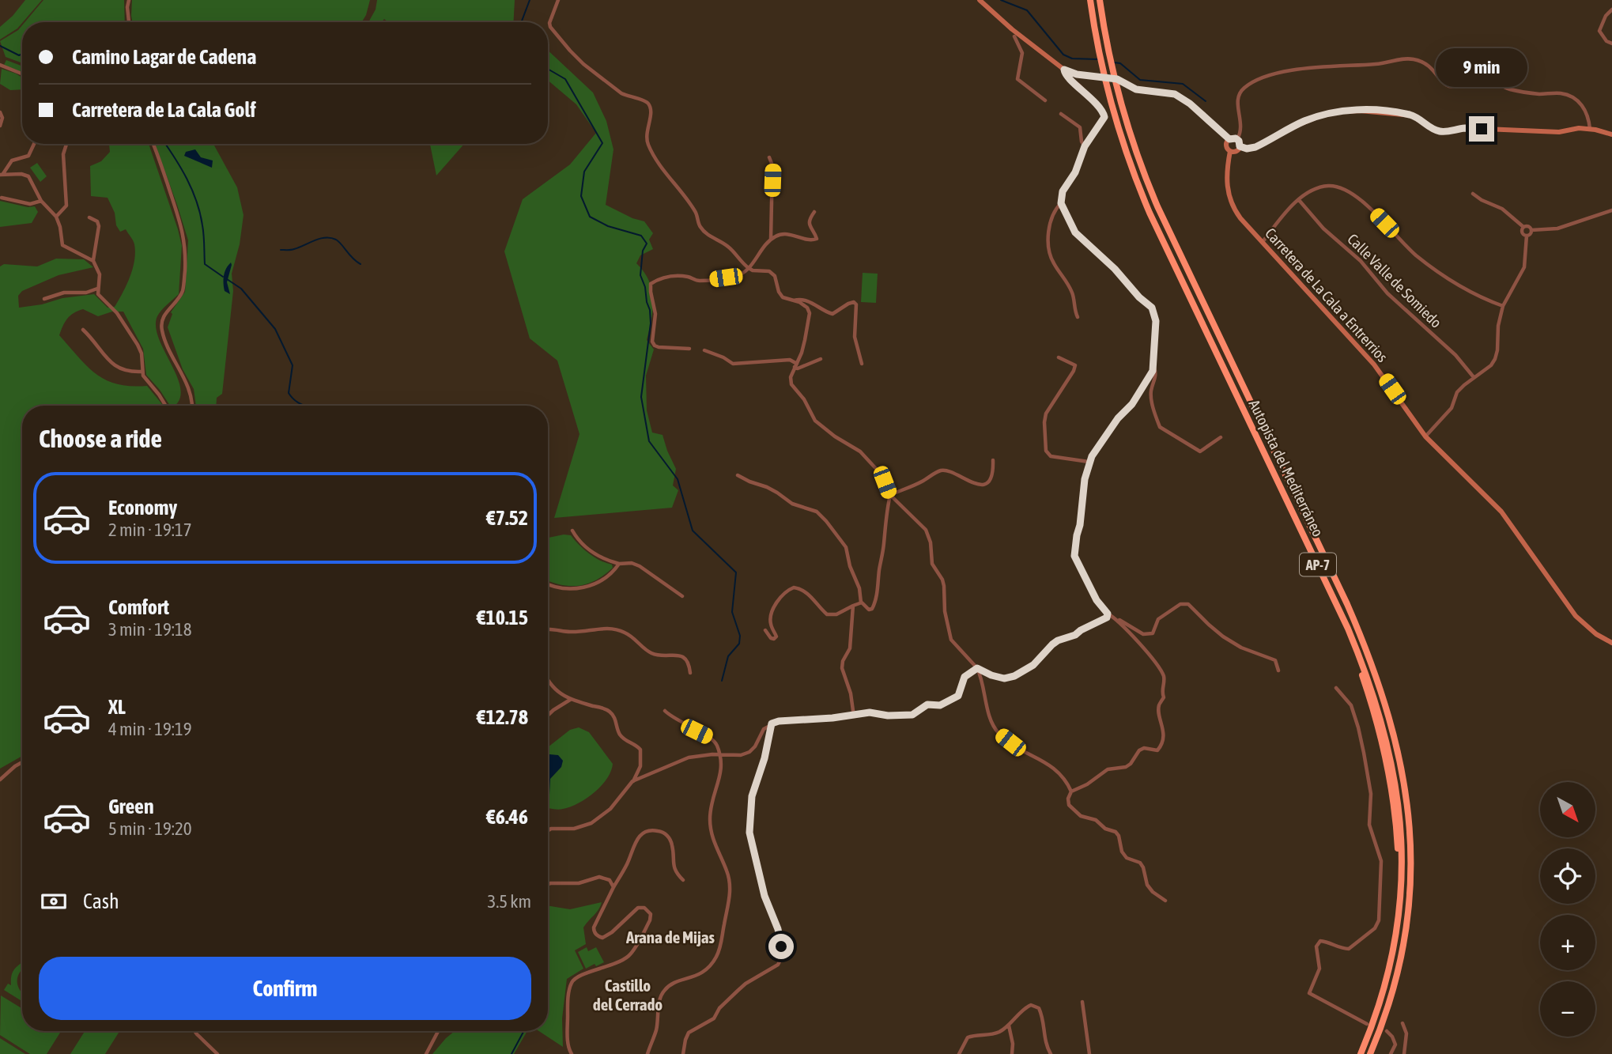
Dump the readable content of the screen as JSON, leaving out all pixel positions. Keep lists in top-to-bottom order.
{
  "streets": {
    "highway": ["Autopista del Mediterráneo", "AP-7"],
    "street": ["Calle Valle de Somiedo", "Carretera de La Cala a Entrerrios"]
  },
  "districts": ["Arana de Mijas", "Castillo del Cerrado"],
  "north": "bottom right",
  "page": {
    "banner": ["Camino Lagar de Cadena", "Carretera de La Cala Golf"],
    "bubble": "9 min",
    "heading": "Choose a ride",
    "list": [
      {
        "name": "Economy",
        "note": "2 min · 19:17",
        "value": "€7.52"
      },
      {
        "name": "Comfort",
        "note": "3 min · 19:18",
        "value": "€10.15"
      },
      {
        "name": "XL",
        "note": "4 min · 19:19",
        "value": "€12.78"
      },
      {
        "name": "Green",
        "note": "5 min · 19:20",
        "value": "€6.46"
      }
    ],
    "map_buttons": ["+", "−"],
    "pay": ["Cash", "3.5 km"],
    "buttons": "Confirm"
  }
}
